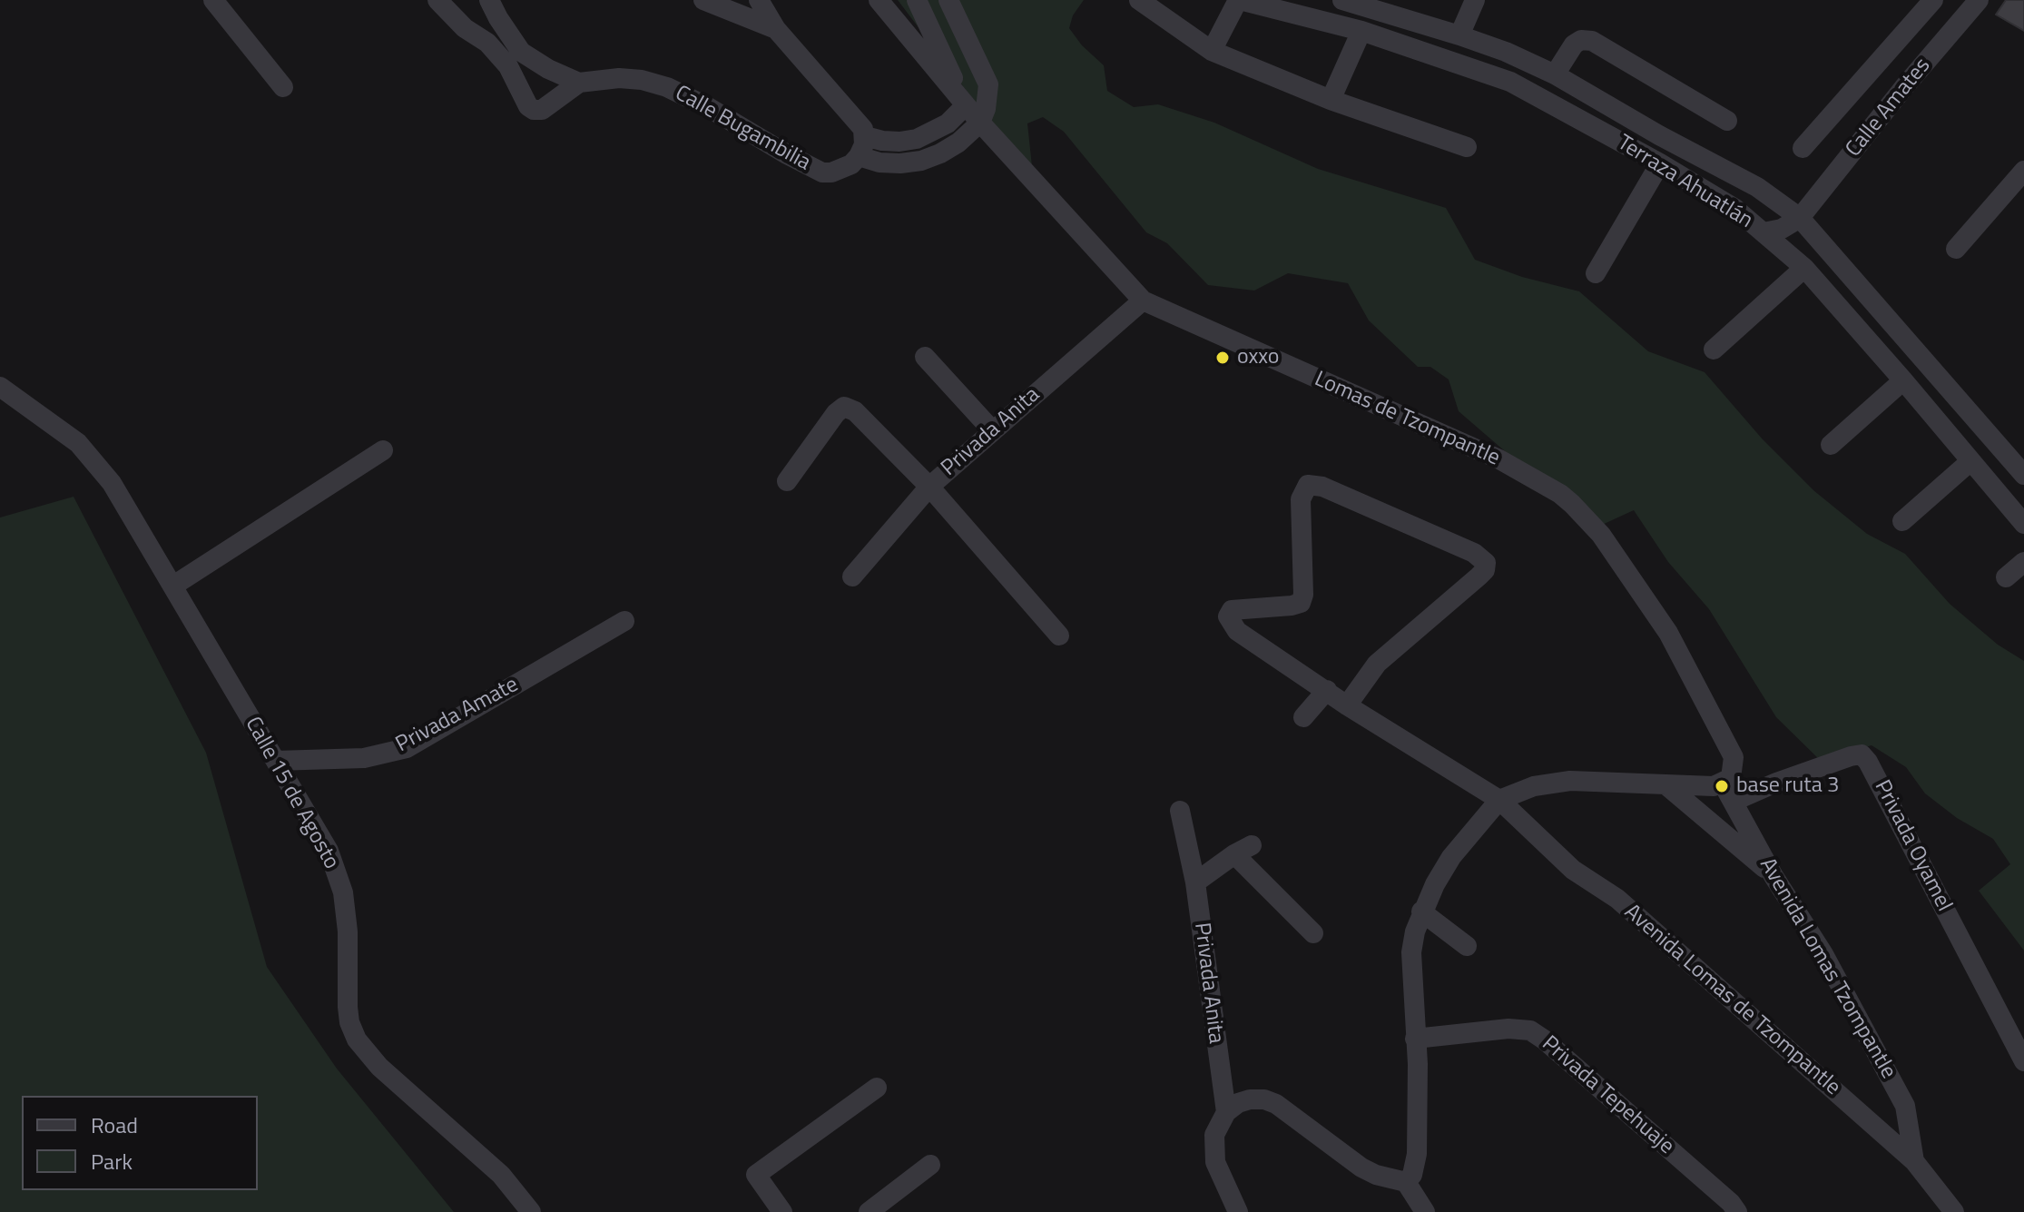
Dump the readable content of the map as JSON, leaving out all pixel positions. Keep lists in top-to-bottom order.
{
  "streets": {
    "street": [
      "Calle Amates",
      "Calle Bugambilia",
      "Terraza Ahuatlán",
      "Lomas de Tzompantle",
      "Privada Anita",
      "Privada Amate",
      "Calle 15 de Agosto",
      "Privada Oyamel",
      "Avenida Lomas Tzompantle",
      "Avenida Lomas de Tzompantle",
      "Privada Tepehuaje"
    ]
  },
  "crossings": [
    ["Calle Amates", "Terraza Ahuatlán"],
    ["Lomas de Tzompantle", "Privada Anita"],
    ["Lomas de Tzompantle", "Avenida Lomas Tzompantle"],
    ["Privada Amate", "Calle 15 de Agosto"],
    ["Privada Oyamel", "Avenida Lomas Tzompantle"],
    ["Avenida Lomas Tzompantle", "Avenida Lomas de Tzompantle"]
  ],
  "places": ["oxxo", "base ruta 3"],
  "legend": ["Road", "Park"]
}
